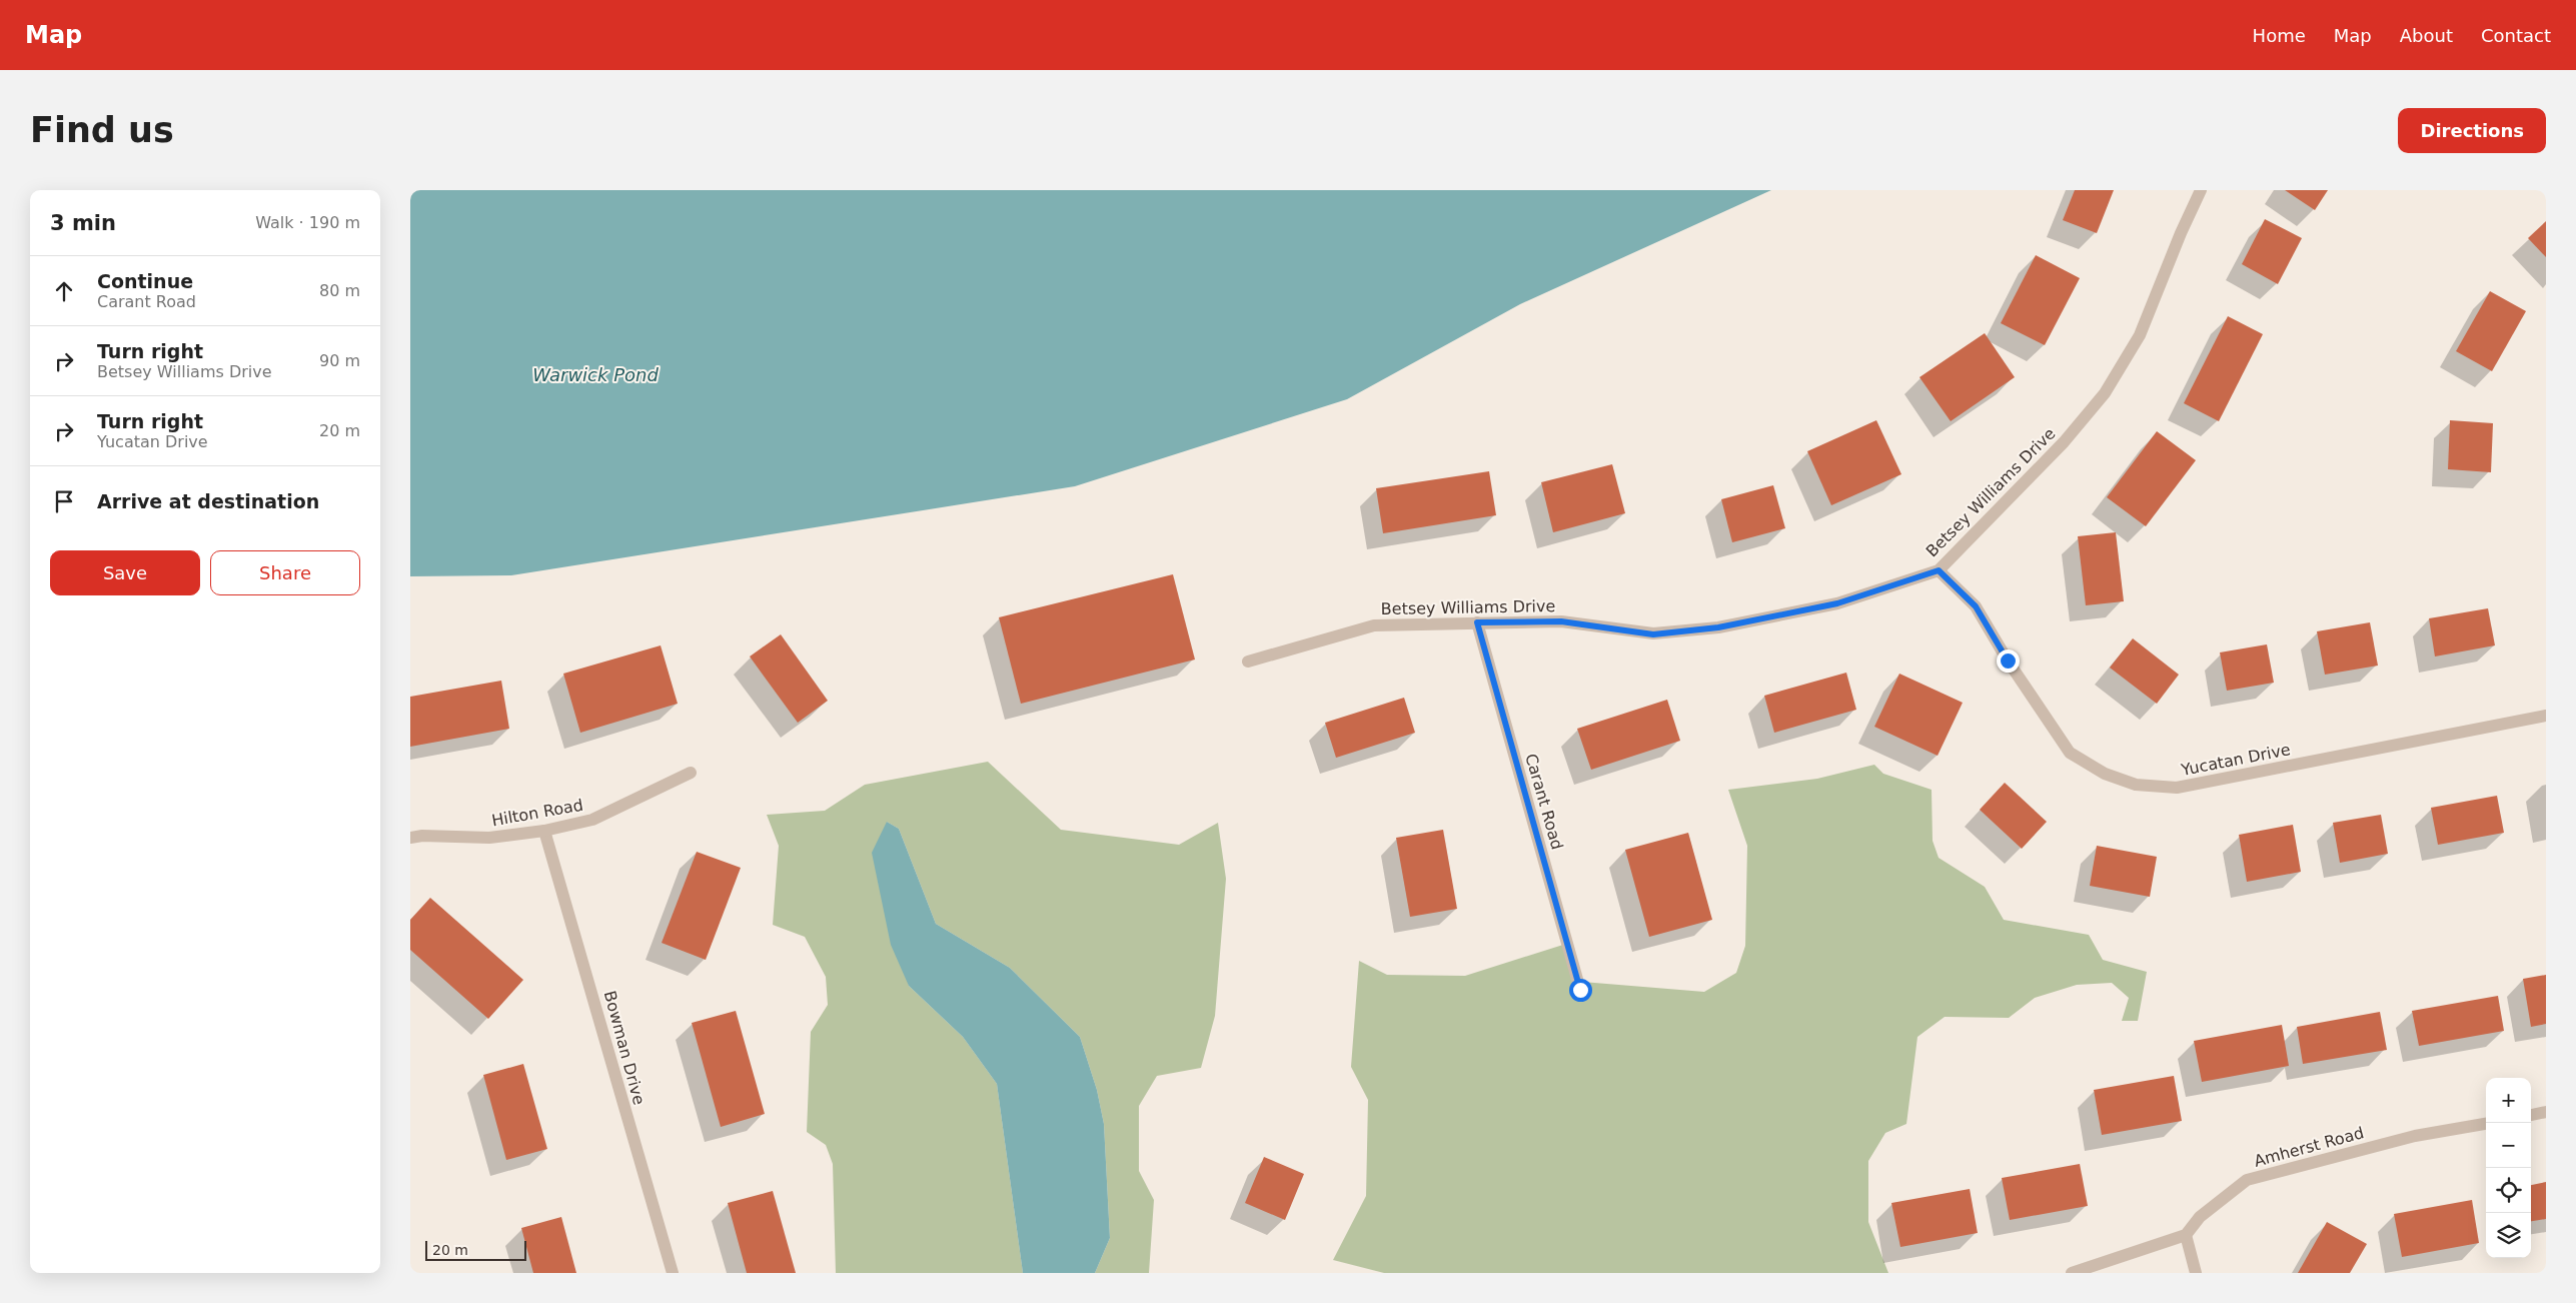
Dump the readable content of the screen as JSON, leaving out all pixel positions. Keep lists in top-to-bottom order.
{
  "streets": {
    "street": [
      "Betsey Williams Drive",
      "Yucatan Drive",
      "Carant Road",
      "Hilton Road",
      "Bowman Drive",
      "Amherst Road"
    ]
  },
  "crossings": [
    ["Betsey Williams Drive", "Yucatan Drive"],
    ["Betsey Williams Drive", "Carant Road"],
    ["Hilton Road", "Bowman Drive"]
  ],
  "water": ["Warwick Pond"],
  "scale_bar": "20 m",
  "page": {
    "header": "Map",
    "nav": [
      "Home",
      "Map",
      "About",
      "Contact"
    ],
    "buttons": [
      "Directions",
      ["Save", "Share"]
    ],
    "title": "Find us",
    "heading": ["3 min", "Walk · 190 m"],
    "list": [
      ["Continue", "Carant Road", "80 m"],
      ["Turn right", "Betsey Williams Drive", "90 m"],
      ["Turn right", "Yucatan Drive", "20 m"],
      "Arrive at destination"
    ],
    "map_buttons": ["+", "−"],
    "scale": "20 m"
  }
}
